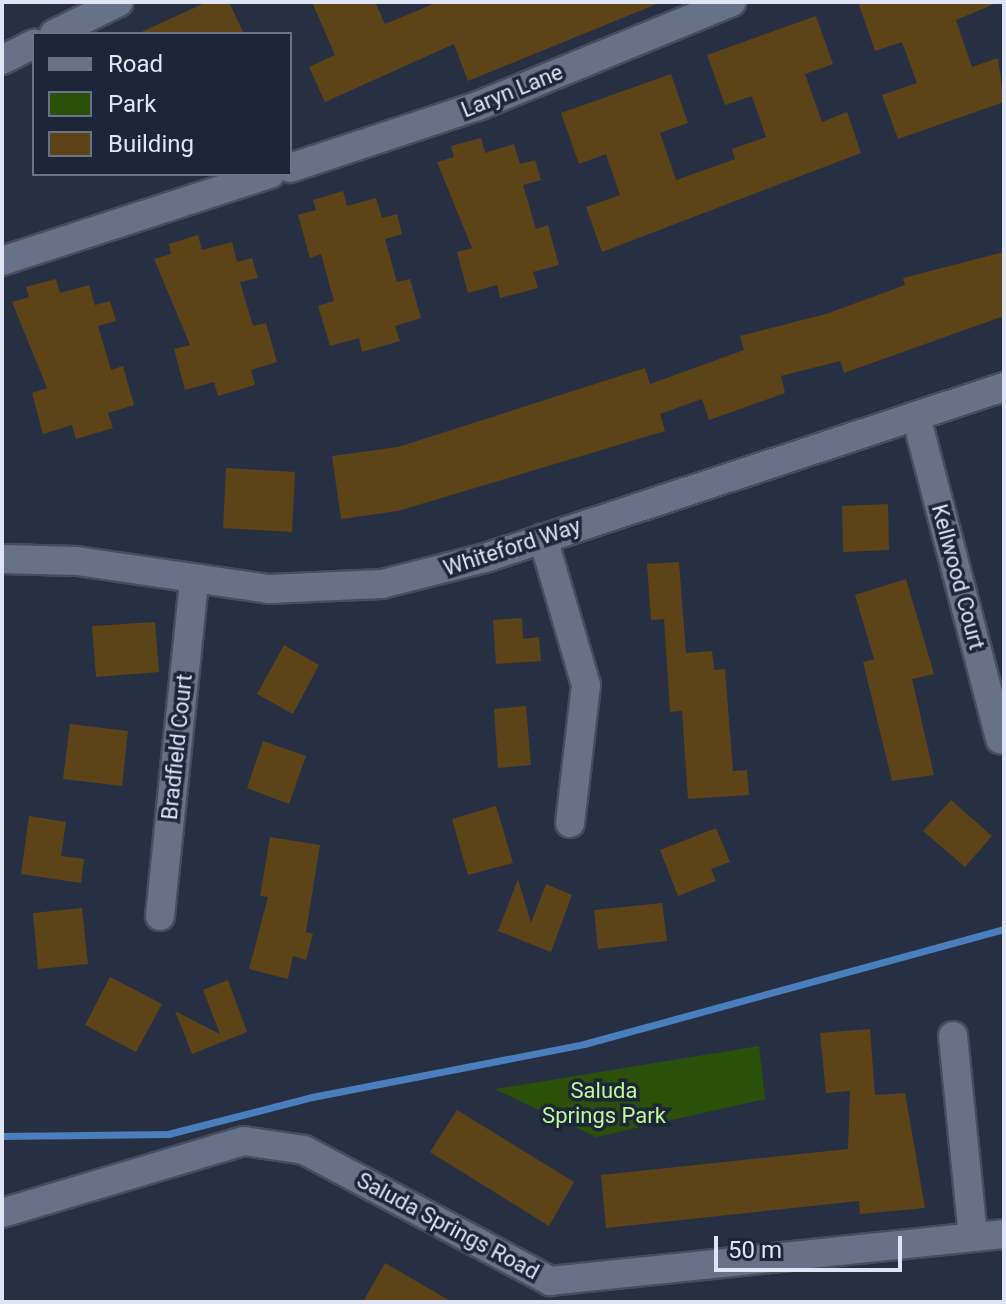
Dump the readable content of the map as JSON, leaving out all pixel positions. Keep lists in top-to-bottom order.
{
  "streets": {
    "street": [
      "Laryn Lane",
      "Whiteford Way",
      "Kellwood Court",
      "Bradfield Court",
      "Saluda Springs Road"
    ]
  },
  "crossings": [
    ["Whiteford Way", "Kellwood Court"],
    ["Whiteford Way", "Bradfield Court"]
  ],
  "parks": ["Saluda Springs Park"],
  "legend": ["Road", "Park", "Building"],
  "scale_bar": "50 m"
}
